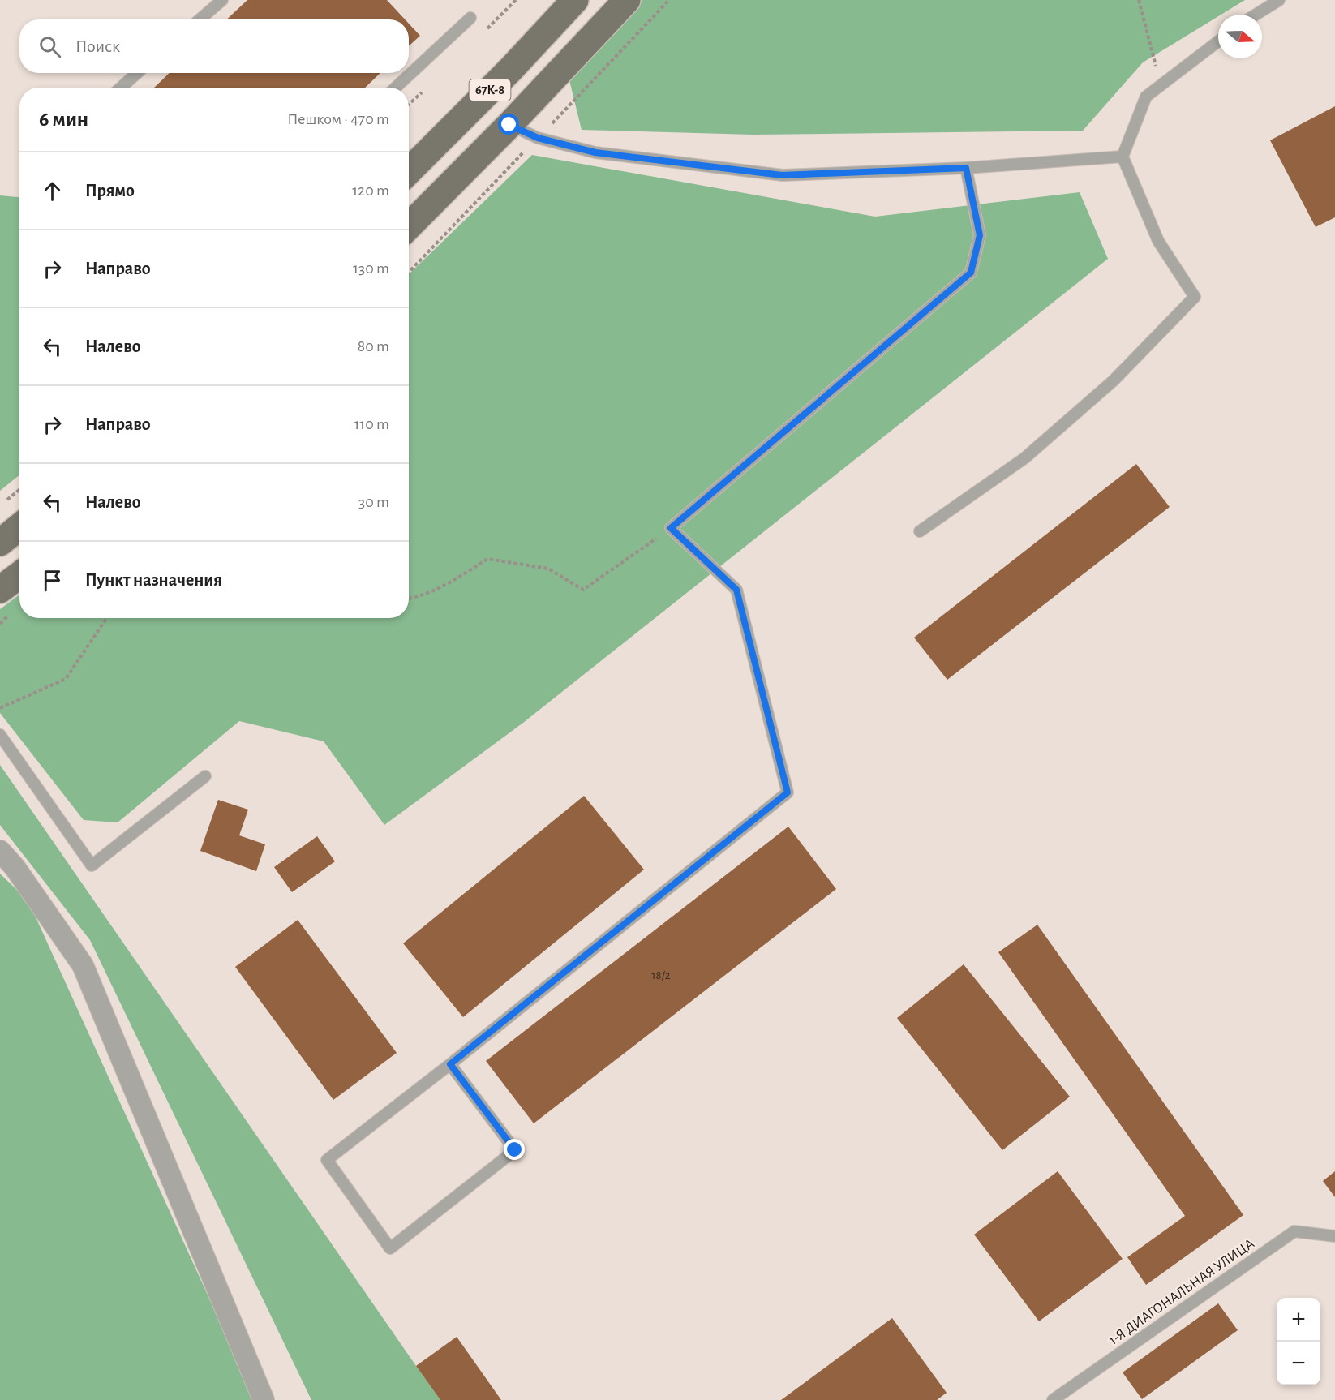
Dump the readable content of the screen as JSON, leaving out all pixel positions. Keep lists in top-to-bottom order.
{
  "streets": {
    "main road": ["67К-8"],
    "lane": ["1-Я ДИАГОНАЛЬНАЯ УЛИЦА"]
  },
  "house_numbers": ["18/2"],
  "north": "right",
  "page": {
    "search": "Поиск",
    "heading": ["6 мин", "Пешком · 470 m"],
    "list": [
      ["Прямо", "120 m"],
      ["Направо", "130 m"],
      ["Налево", "80 m"],
      ["Направо", "110 m"],
      ["Налево", "30 m"],
      "Пункт назначения"
    ],
    "map_buttons": ["+", "−"]
  }
}
